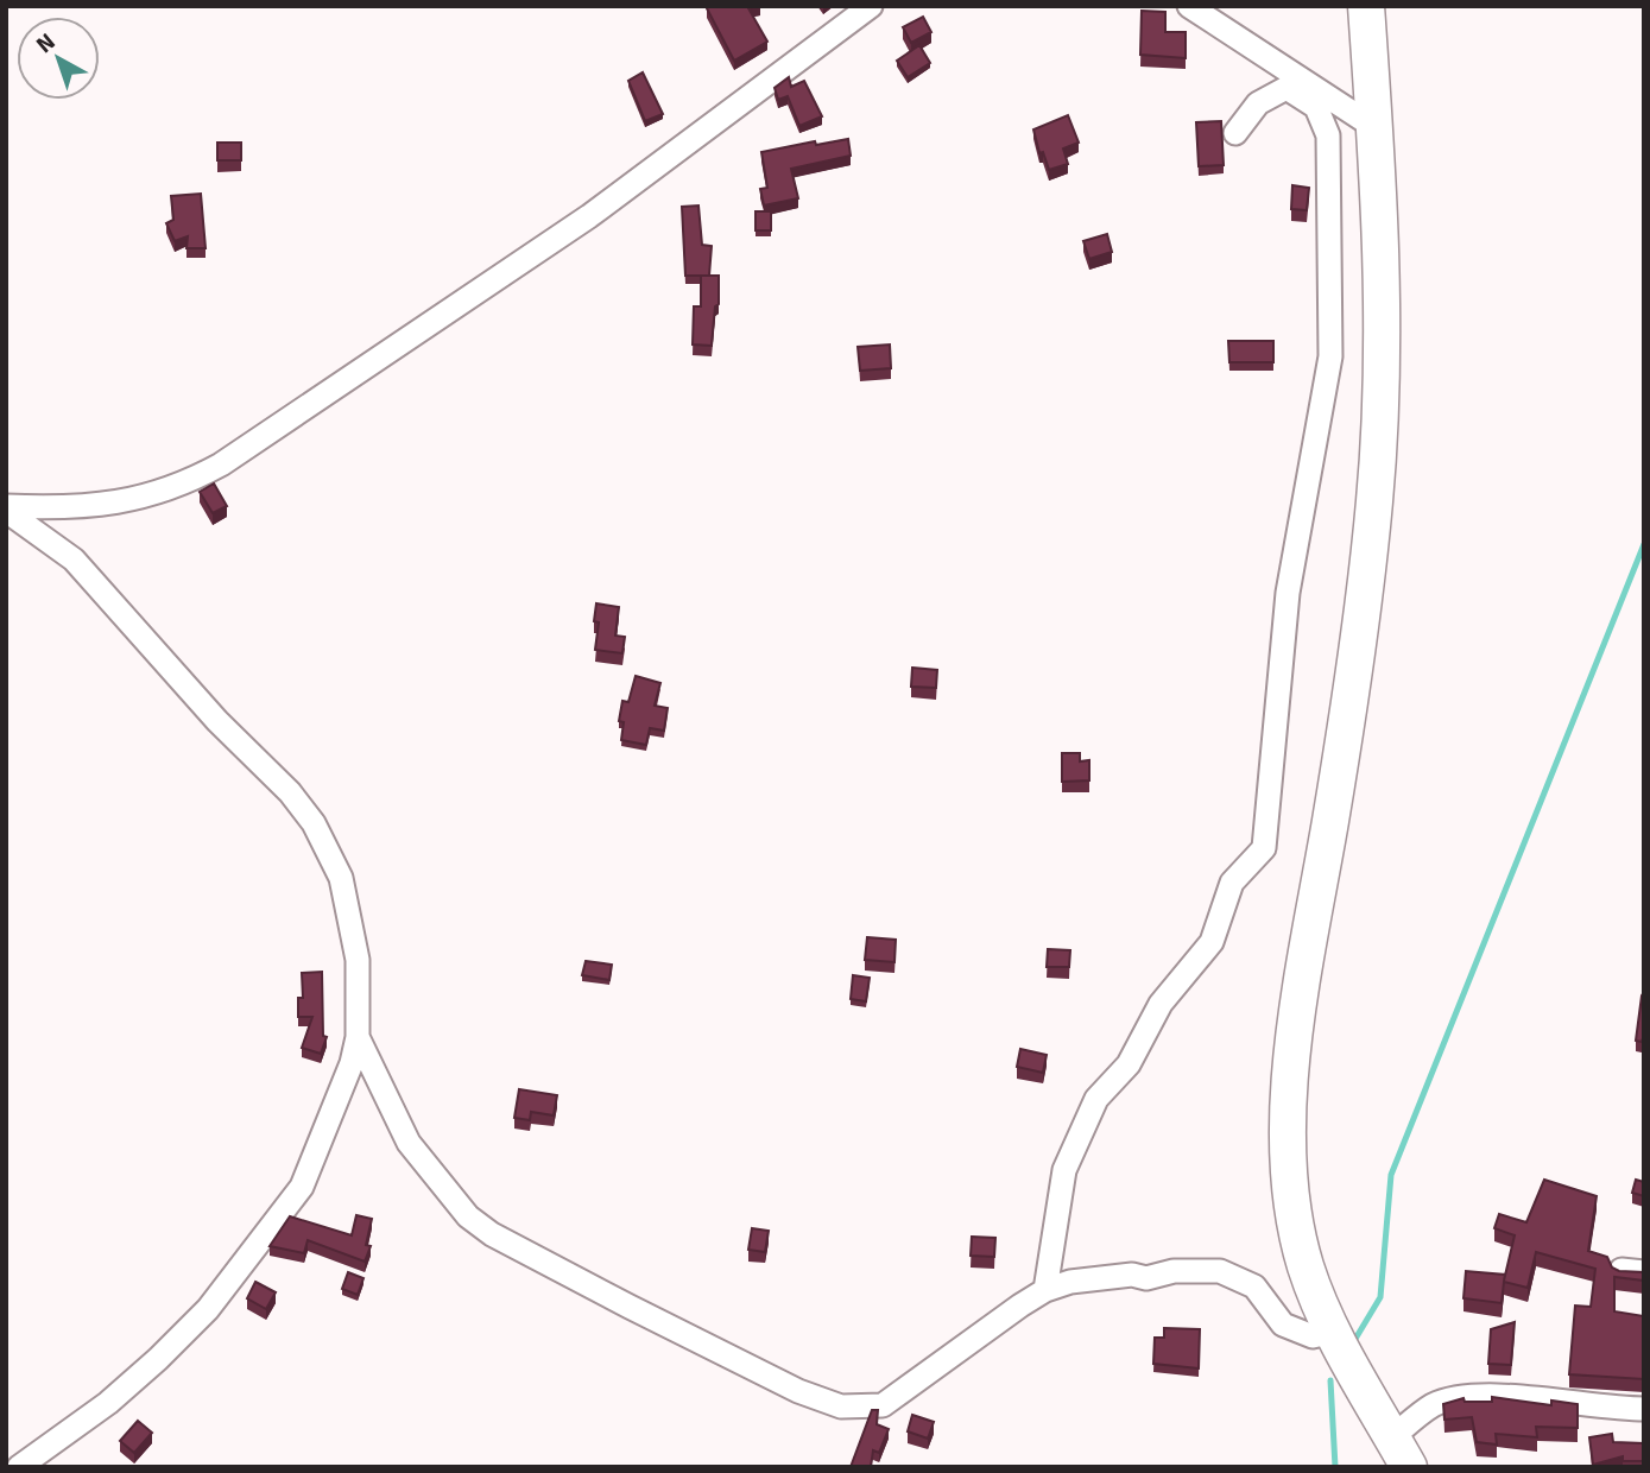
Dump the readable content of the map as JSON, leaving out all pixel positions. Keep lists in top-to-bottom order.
{
  "north": "top left"
}
